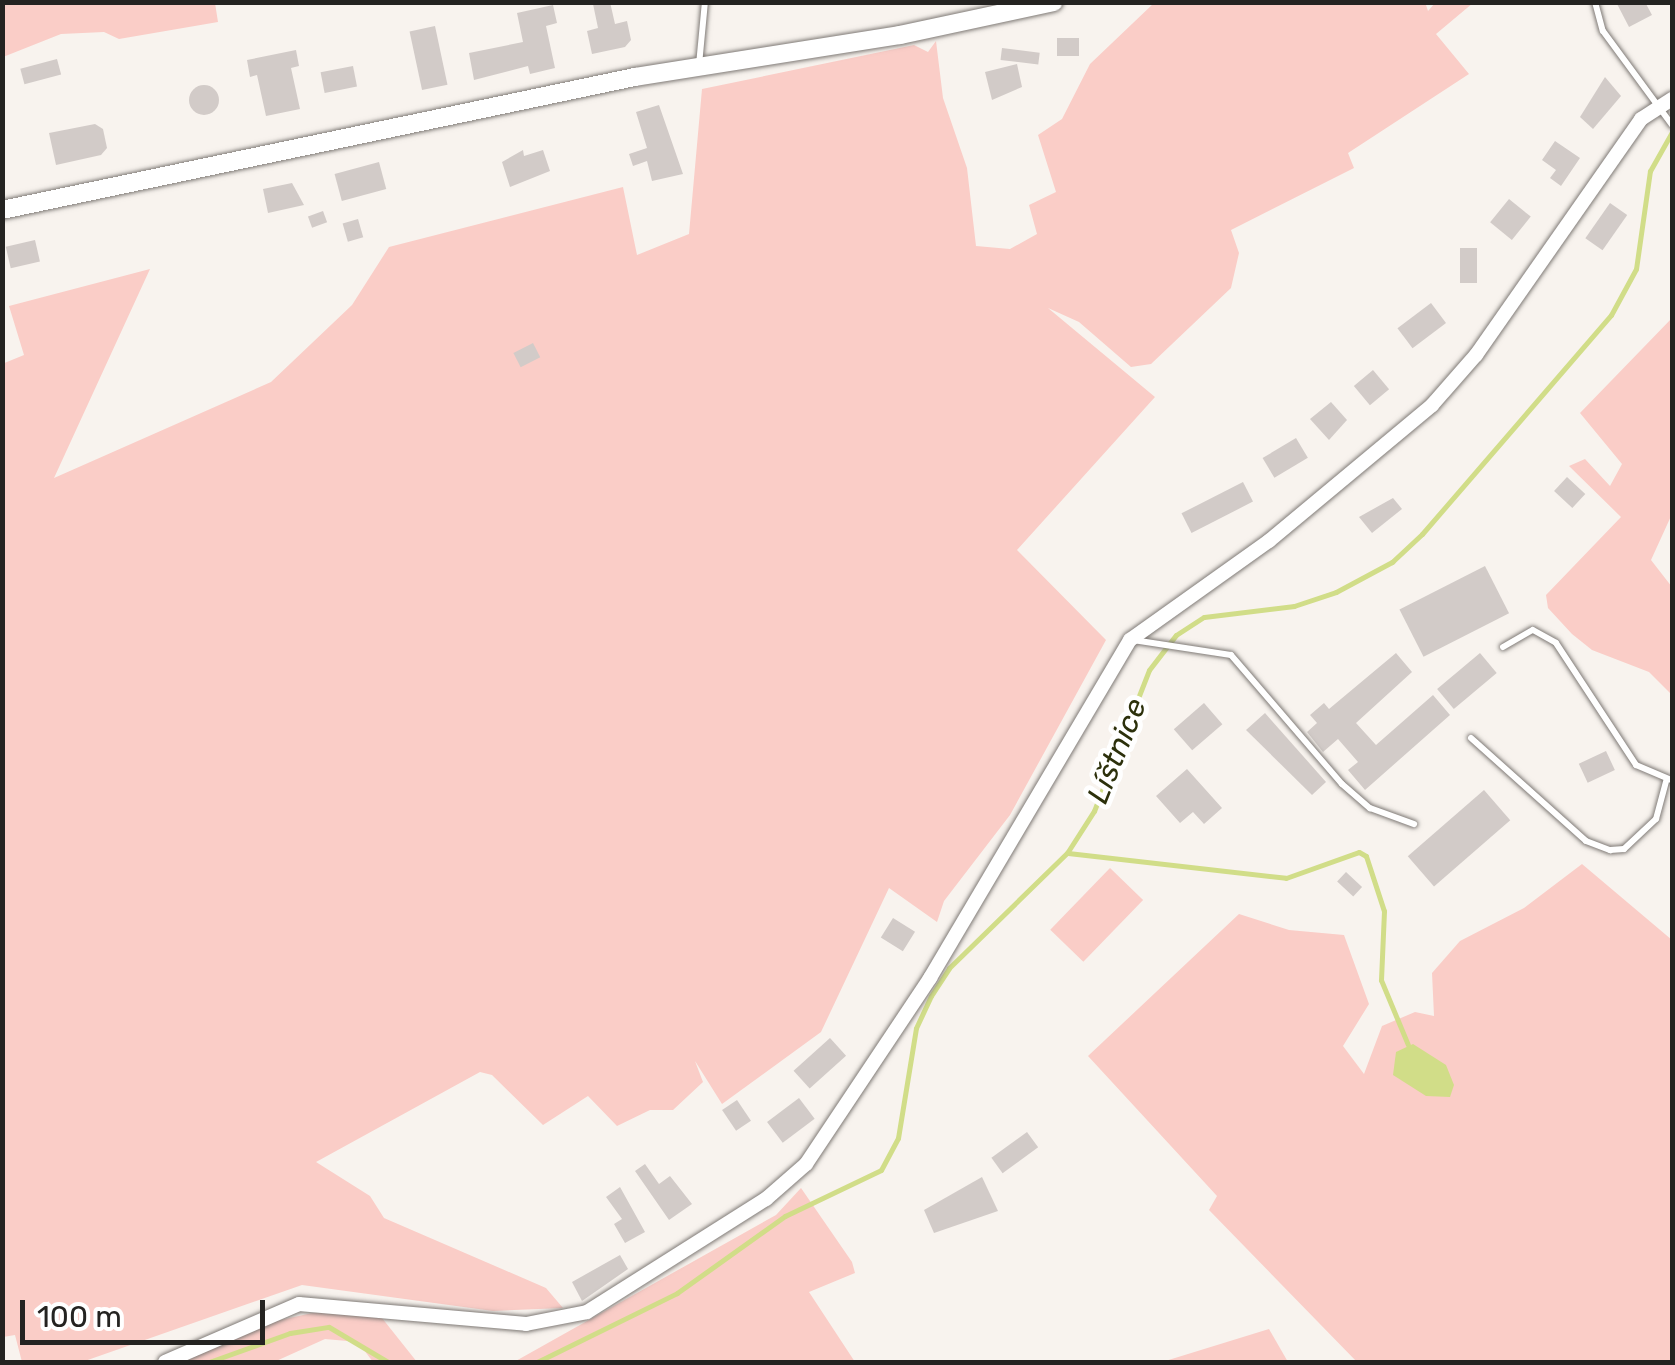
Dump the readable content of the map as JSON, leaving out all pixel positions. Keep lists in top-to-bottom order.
{
  "water": ["Líštnice"],
  "scale_bar": "100 m"
}
